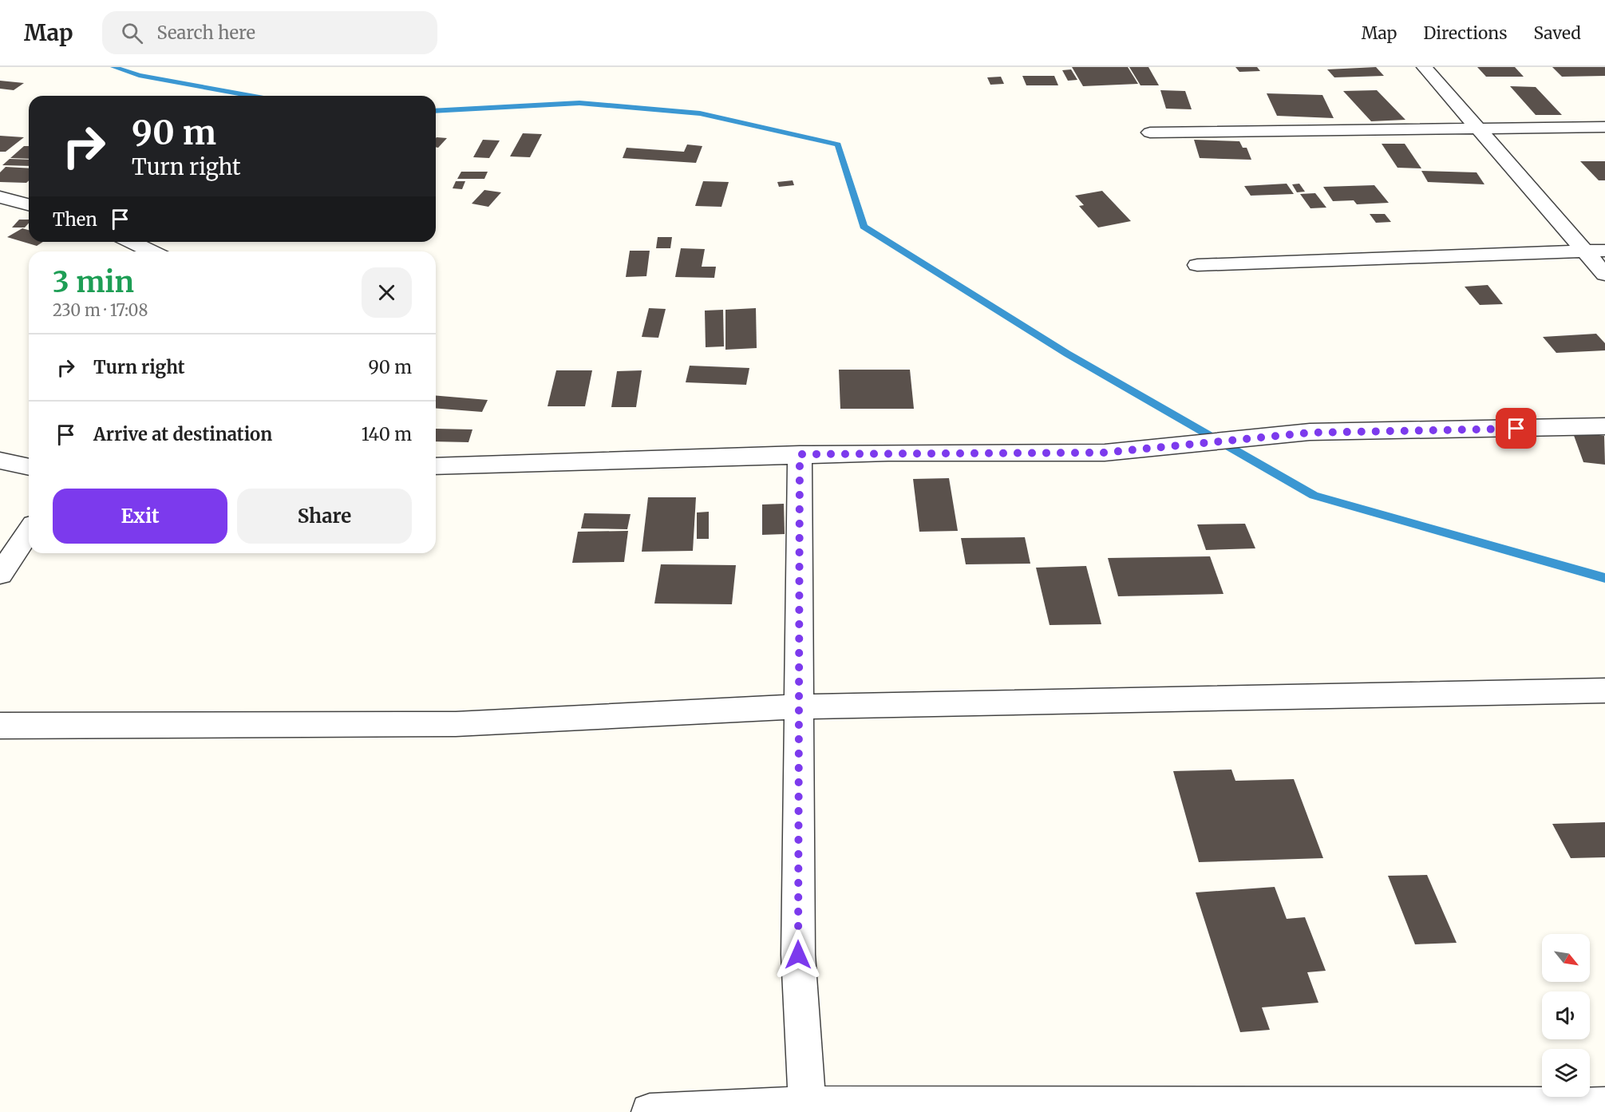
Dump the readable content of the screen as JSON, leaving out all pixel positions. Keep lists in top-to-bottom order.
{
  "north": "bottom right",
  "page": {
    "header": "Map",
    "search": "Search here",
    "nav": ["Map", "Directions", "Saved"],
    "turn": ["90 m", "Turn right"],
    "then": "Then",
    "heading": ["3 min", "230 m · 17:08"],
    "list": [
      {
        "name": "Turn right",
        "value": "90 m"
      },
      {
        "name": "Arrive at destination",
        "value": "140 m"
      }
    ],
    "buttons": ["Exit", "Share"]
  }
}
